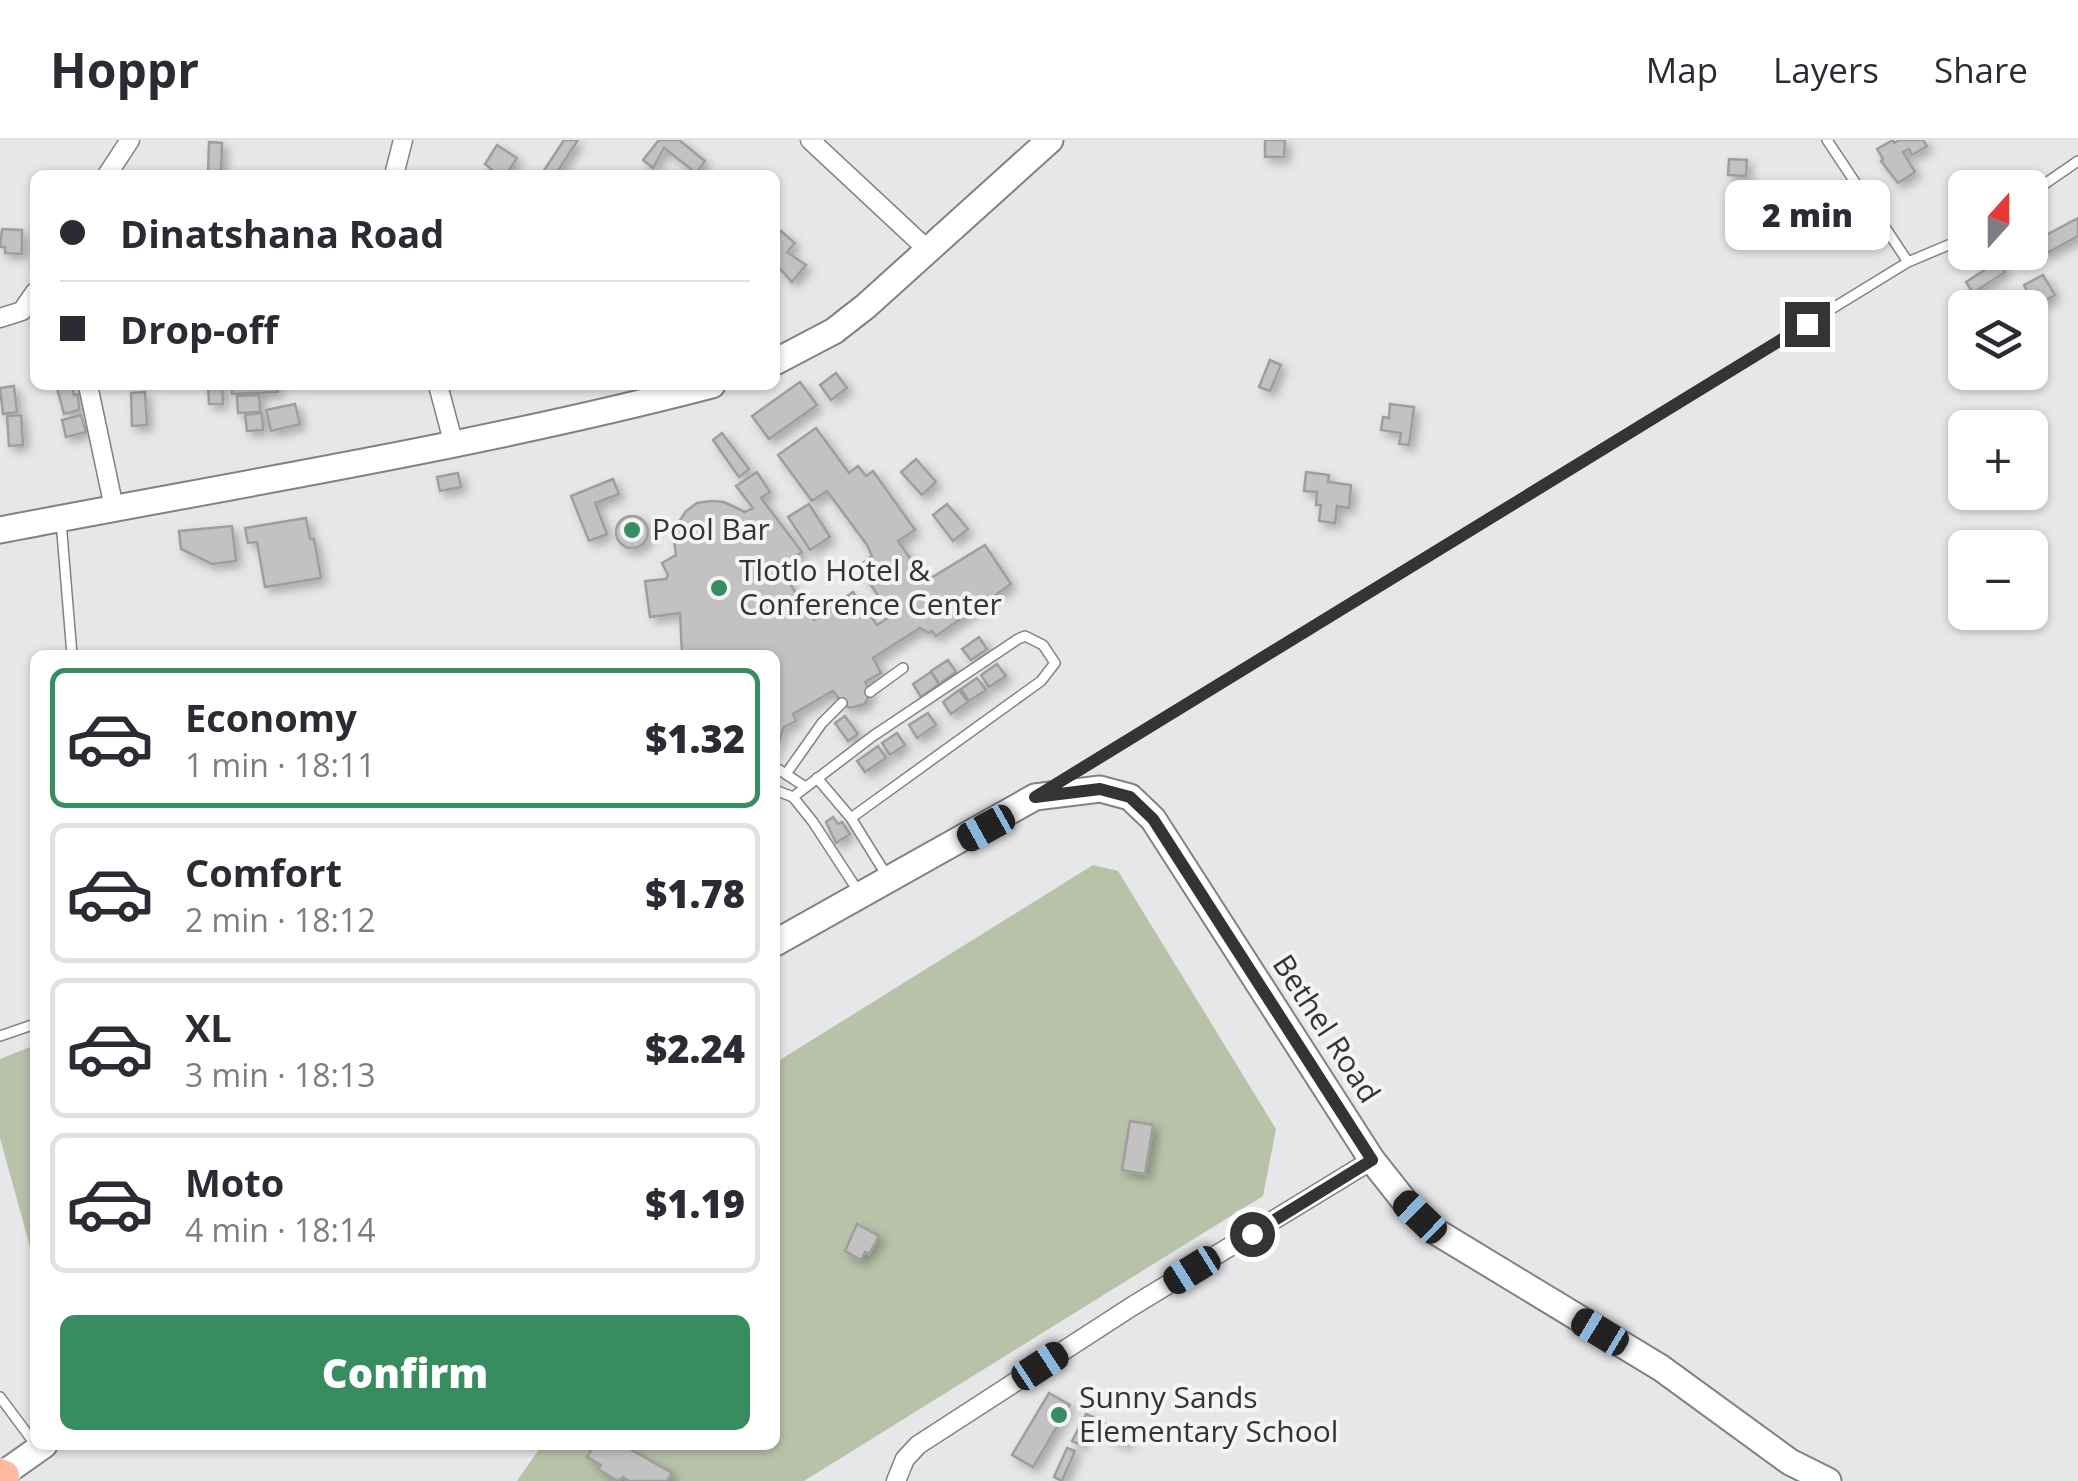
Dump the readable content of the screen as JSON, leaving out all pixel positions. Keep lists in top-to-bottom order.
{
  "streets": {
    "street": ["Bethel Road"]
  },
  "places": ["Pool Bar", "Tlotlo Hotel & Conference Center", "Sunny Sands Elementary School"],
  "north": "top",
  "page": {
    "header": "Hoppr",
    "nav": ["Map", "Layers", "Share"],
    "map_buttons": ["+", "−"],
    "banner": ["Dinatshana Road", "Drop-off"],
    "bubble": "2 min",
    "list": [
      {
        "name": "Economy",
        "note": "1 min · 18:11",
        "value": "$1.32"
      },
      {
        "name": "Comfort",
        "note": "2 min · 18:12",
        "value": "$1.78"
      },
      {
        "name": "XL",
        "note": "3 min · 18:13",
        "value": "$2.24"
      },
      {
        "name": "Moto",
        "note": "4 min · 18:14",
        "value": "$1.19"
      }
    ],
    "buttons": "Confirm"
  }
}
